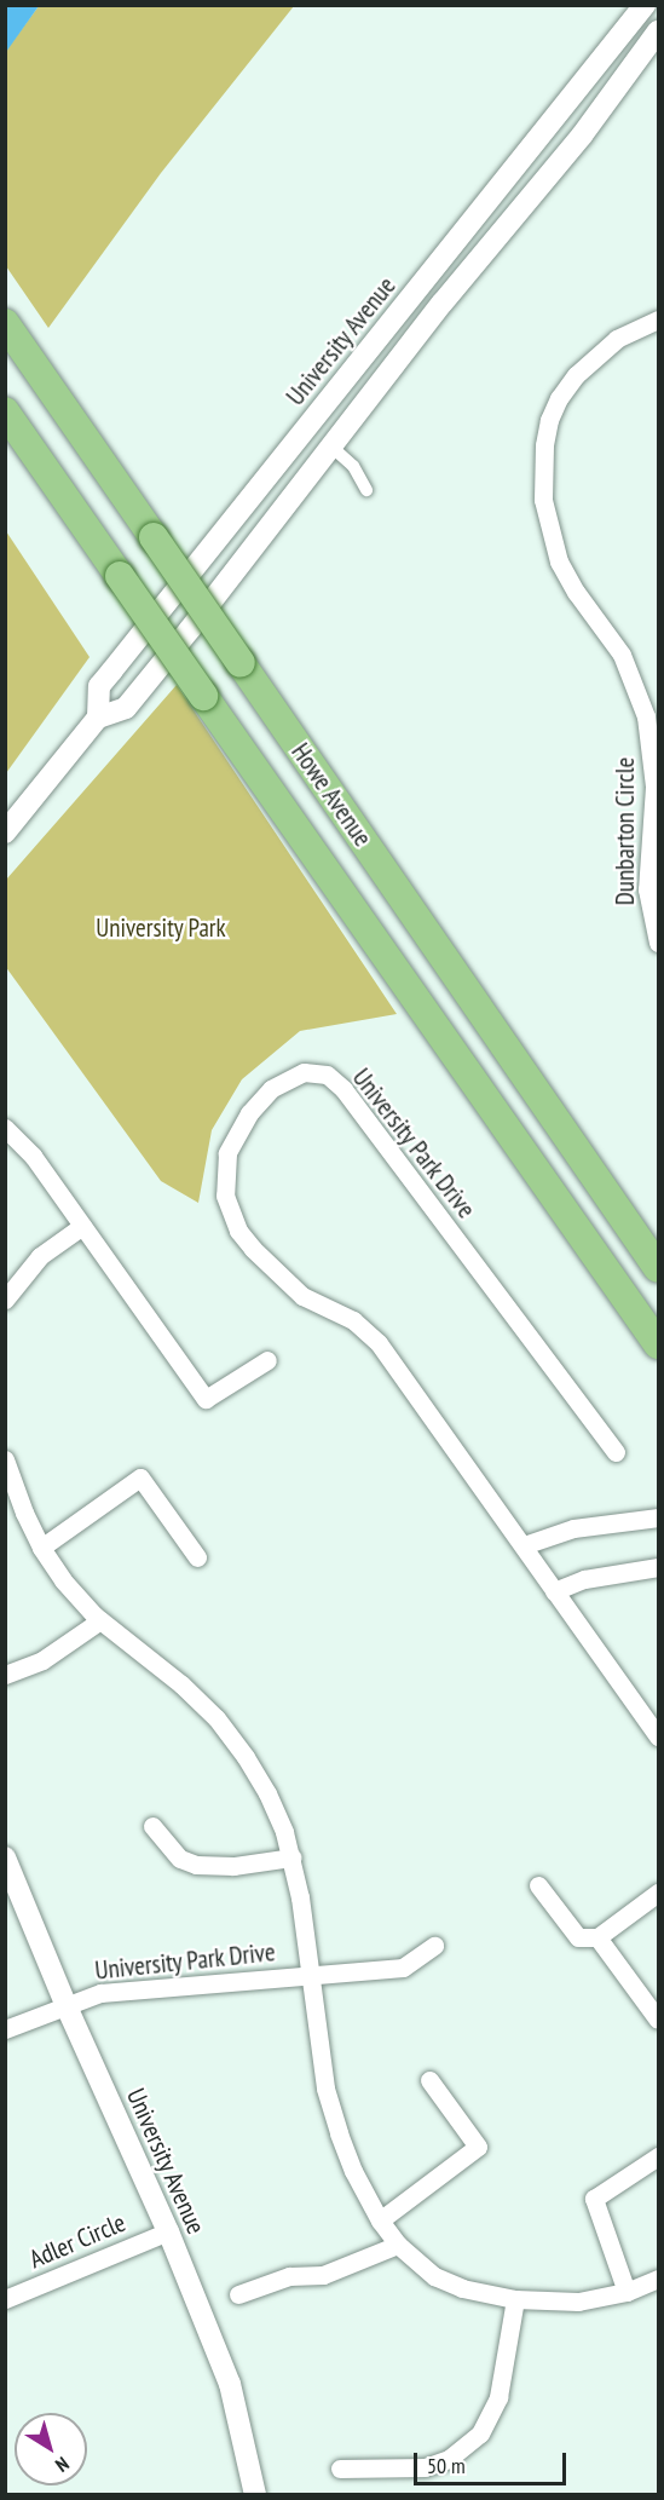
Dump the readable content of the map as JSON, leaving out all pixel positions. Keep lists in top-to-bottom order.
{
  "streets": {
    "main road": ["Howe Avenue"],
    "street": [
      "University Avenue",
      "Dunbarton Circle",
      "University Park Drive",
      "Adler Circle"
    ]
  },
  "crossings": [
    ["University Avenue", "University Park Drive"],
    ["University Avenue", "Adler Circle"]
  ],
  "parks": ["University Park"],
  "scale_bar": "50 m",
  "north": "bottom right"
}
